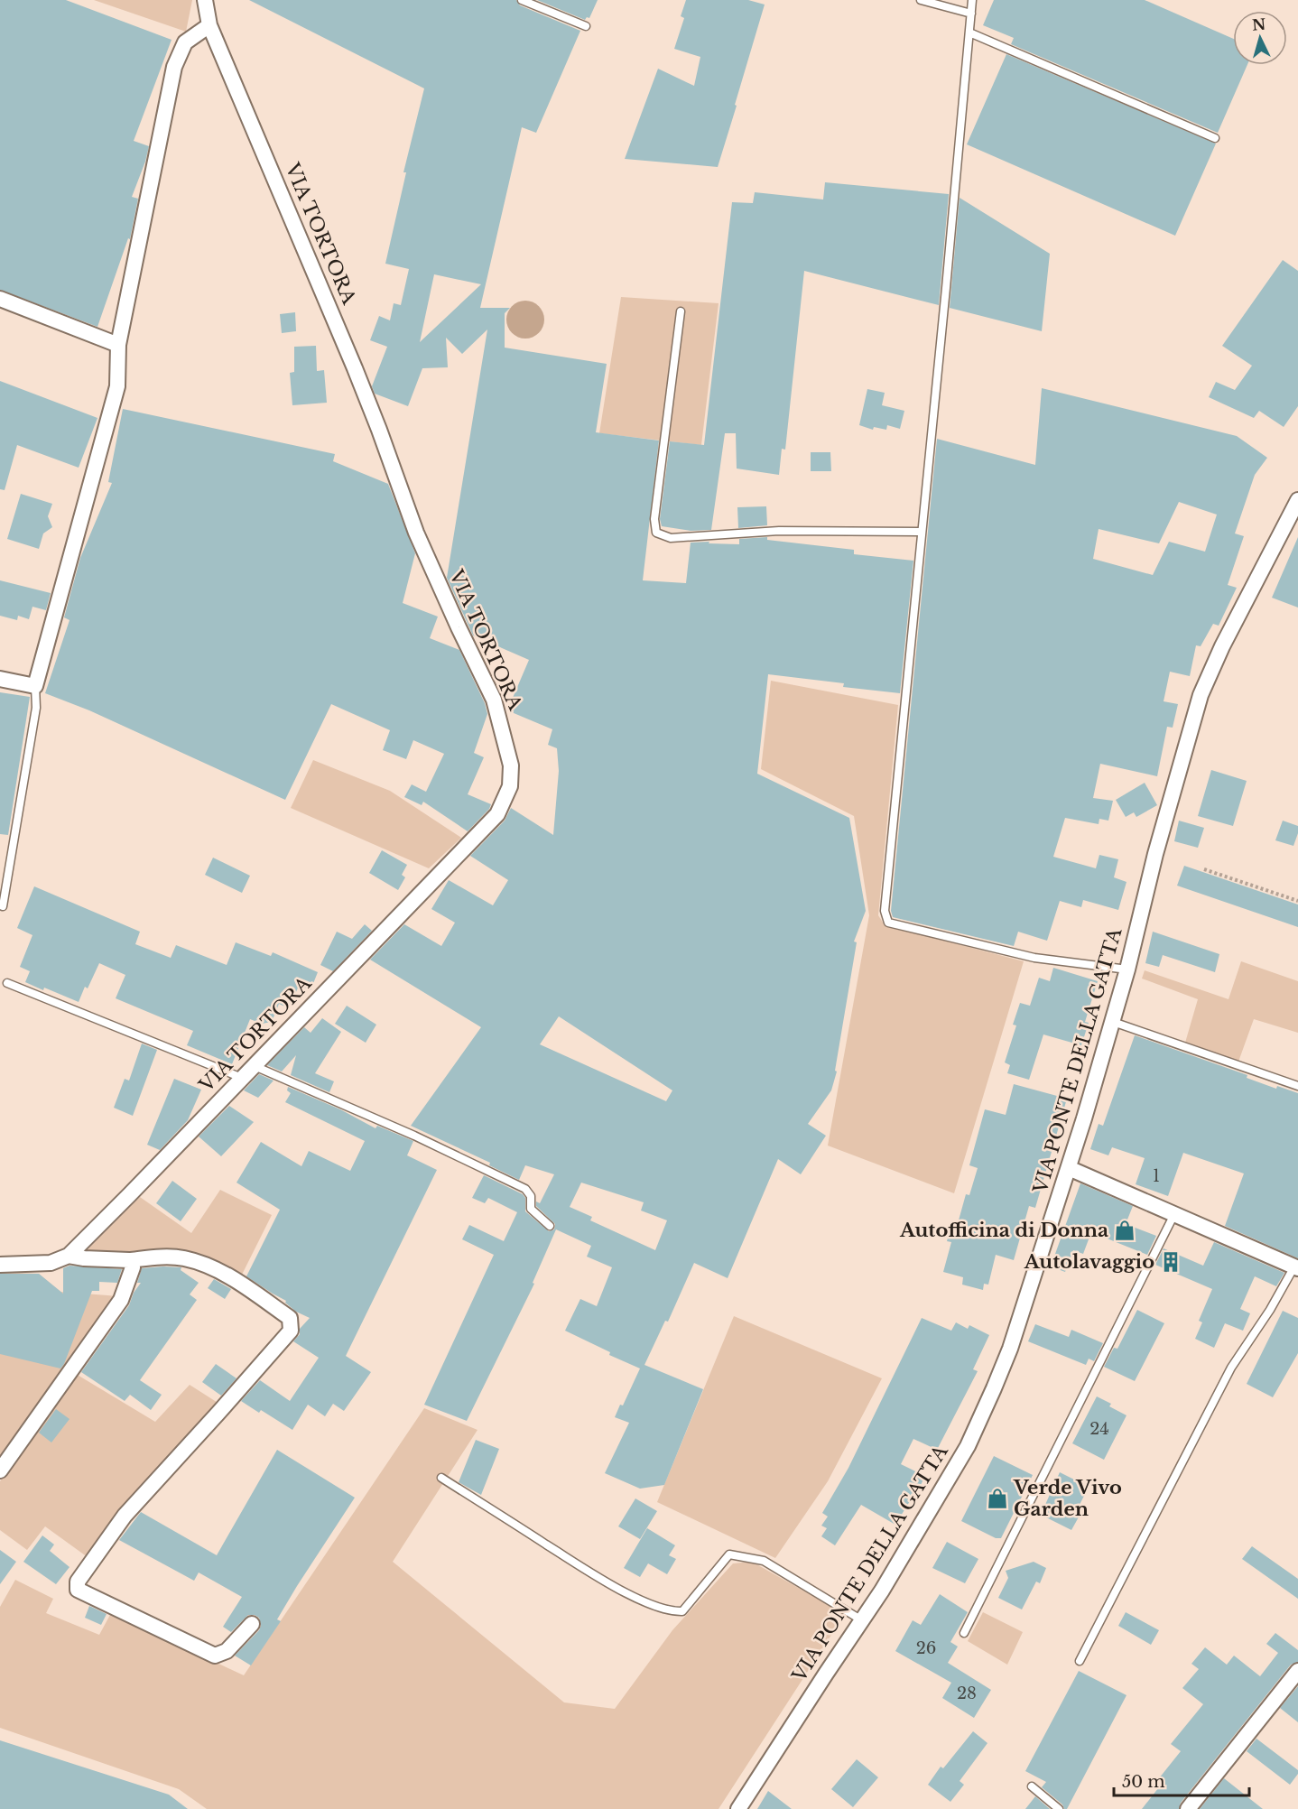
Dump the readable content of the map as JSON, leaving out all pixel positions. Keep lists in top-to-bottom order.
{
  "streets": {
    "street": ["VIA TORTORA", "VIA PONTE DELLA GATTA"]
  },
  "places": {
    "shop": ["Autofficina di Donna", "Verde Vivo Garden"],
    "building": ["Autolavaggio"]
  },
  "house_numbers": [
    "1",
    "24",
    "26",
    "28"
  ],
  "scale_bar": "50 m",
  "north": "top"
}
